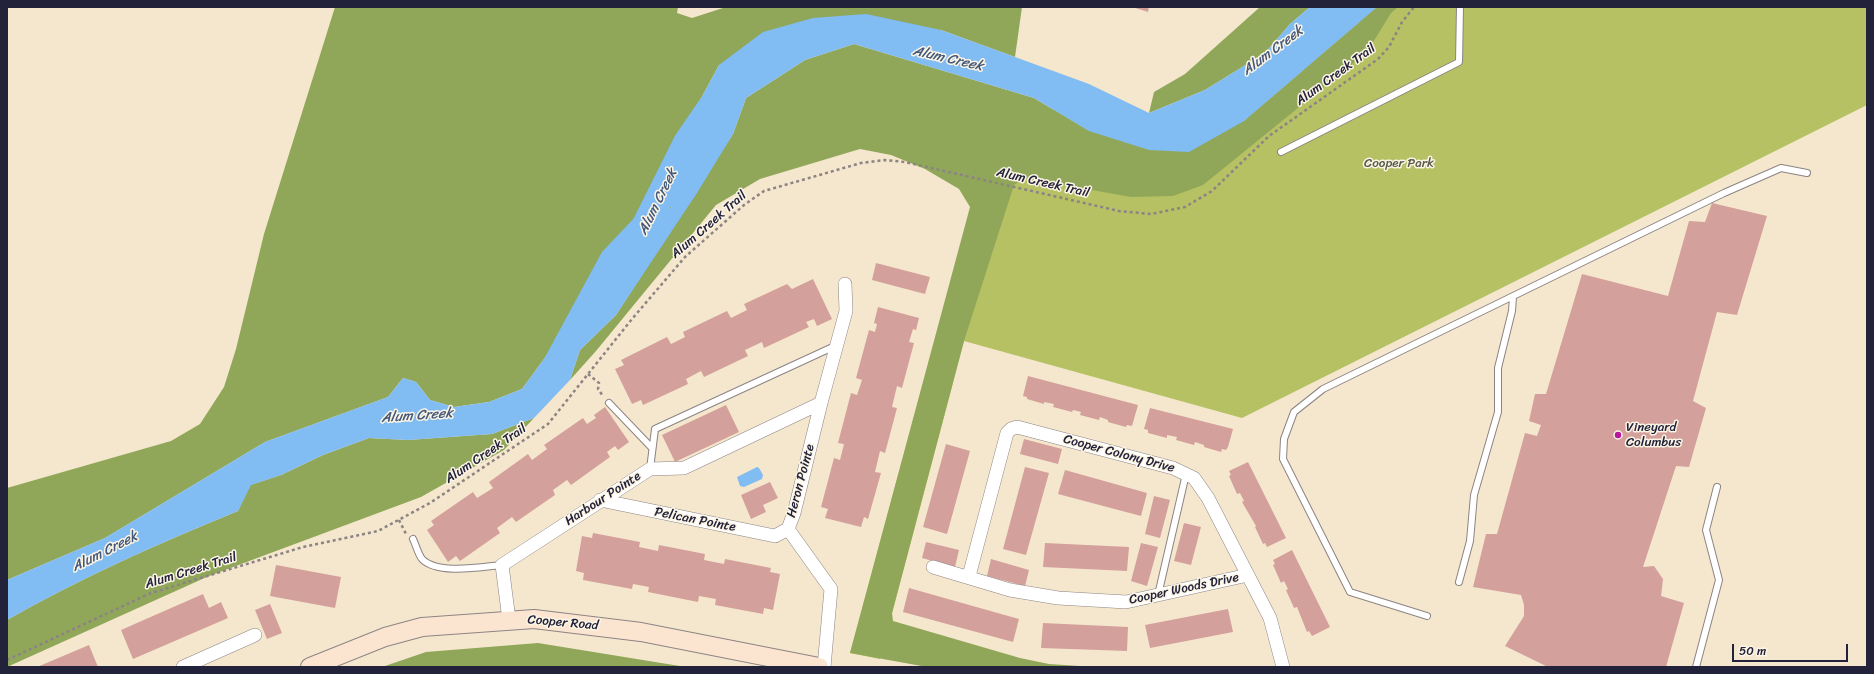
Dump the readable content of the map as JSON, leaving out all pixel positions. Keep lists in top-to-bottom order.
{
  "streets": {
    "street": [
      "Cooper Colony Drive",
      "Heron Pointe",
      "Harbour Pointe",
      "Pelican Pointe",
      "Cooper Woods Drive",
      "Cooper Road"
    ],
    "path": ["Alum Creek Trail"]
  },
  "crossings": [
    ["Cooper Colony Drive", "Cooper Woods Drive"],
    ["Heron Pointe", "Harbour Pointe"],
    ["Heron Pointe", "Pelican Pointe"],
    ["Heron Pointe", "Cooper Road"],
    ["Harbour Pointe", "Pelican Pointe"]
  ],
  "water": ["Alum Creek"],
  "parks": ["Cooper Park"],
  "places": ["Vineyard Columbus"],
  "scale_bar": "50 m"
}
